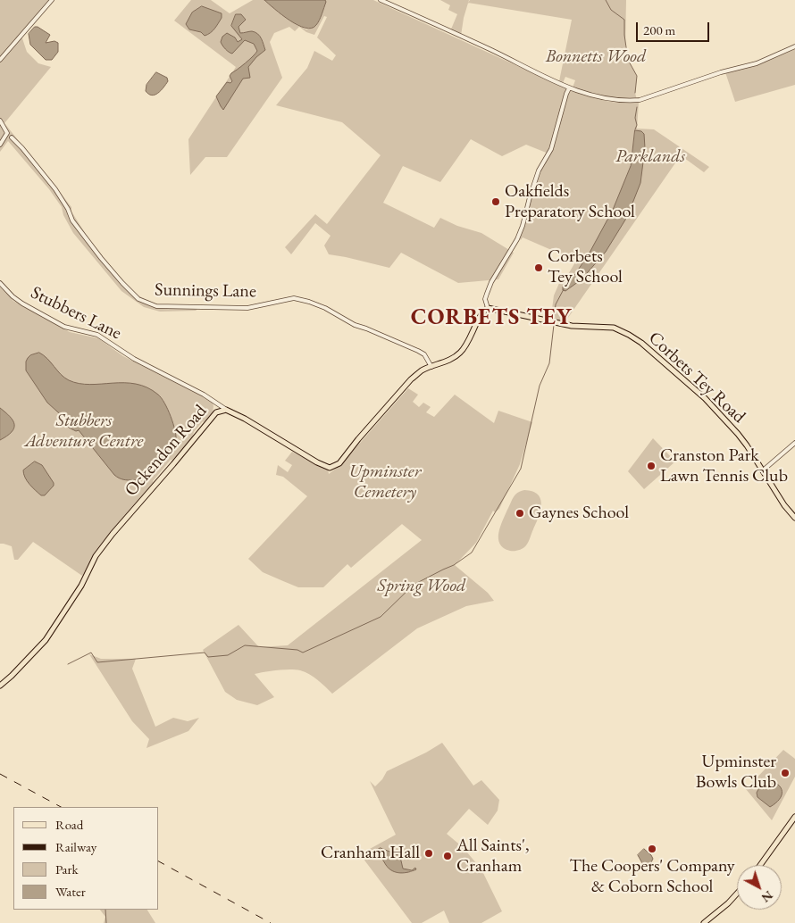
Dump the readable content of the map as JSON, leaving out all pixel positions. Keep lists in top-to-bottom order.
{
  "streets": {
    "main road": ["Corbets Tey Road", "Ockendon Road"],
    "street": ["Sunnings Lane", "Stubbers Lane"]
  },
  "crossings": [
    ["Sunnings Lane", "Ockendon Road"],
    ["Stubbers Lane", "Ockendon Road"],
    ["Corbets Tey Road", "Ockendon Road"]
  ],
  "districts": ["CORBETS TEY"],
  "parks": [
    "Bonnetts Wood",
    "Parklands",
    "Stubbers Adventure Centre",
    "Upminster Cemetery",
    "Spring Wood"
  ],
  "places": [
    "Oakfields Preparatory School",
    "Corbets Tey School",
    "Cranston Park Lawn Tennis Club",
    "Gaynes School",
    "Upminster Bowls Club",
    "The Coopers' Company & Coborn School",
    "Cranham Hall",
    "All Saints', Cranham"
  ],
  "legend": [
    "Road",
    "Railway",
    "Park",
    "Water"
  ],
  "scale_bar": "200 m",
  "north": "bottom right"
}
